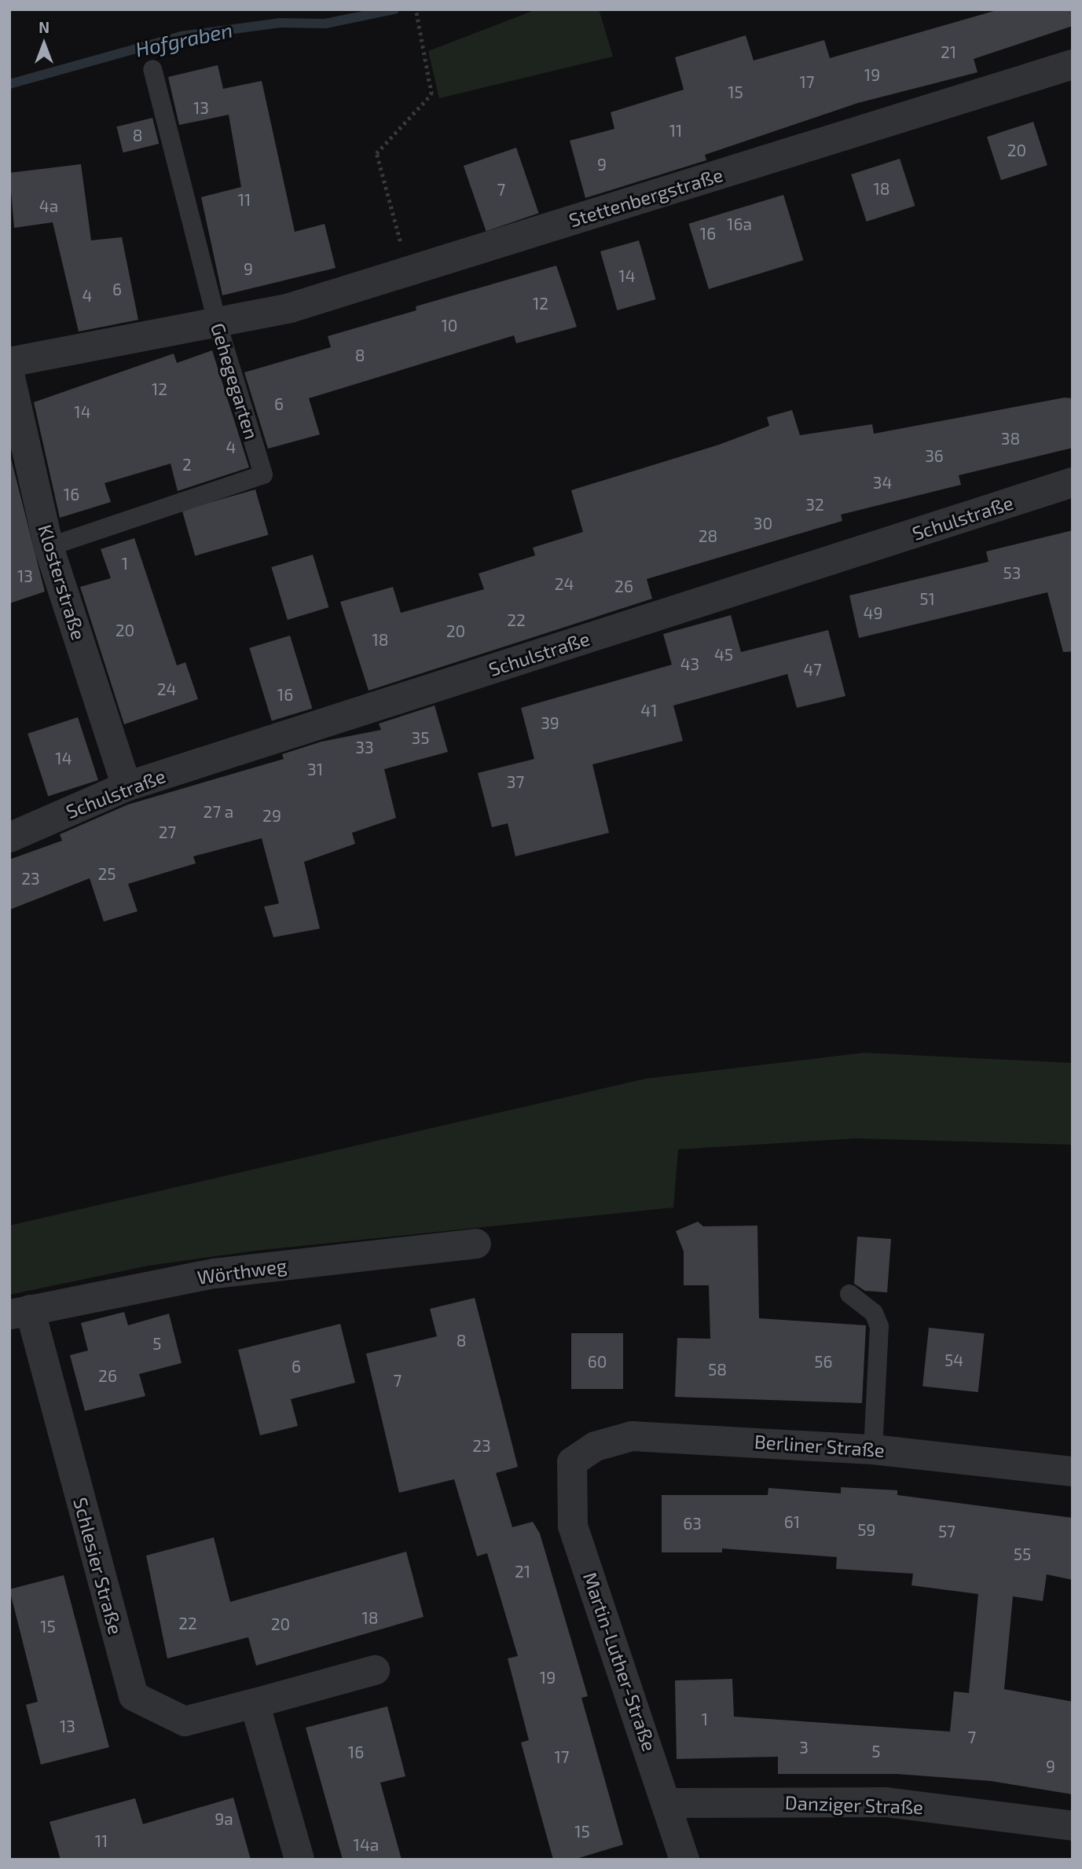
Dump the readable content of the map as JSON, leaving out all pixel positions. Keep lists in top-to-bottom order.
{
  "streets": {
    "street": [
      "Stettenbergstraße",
      "Schulstraße",
      "Klosterstraße",
      "Wörthweg",
      "Berliner Straße",
      "Schlesier Straße",
      "Martin-Luther-Straße",
      "Danziger Straße"
    ],
    "lane": ["Gehegegarten"]
  },
  "crossings": [
    ["Stettenbergstraße", "Gehegegarten"],
    ["Gehegegarten", "Klosterstraße"],
    ["Schulstraße", "Klosterstraße"],
    ["Wörthweg", "Schlesier Straße"],
    ["Berliner Straße", "Martin-Luther-Straße"],
    ["Martin-Luther-Straße", "Danziger Straße"]
  ],
  "water": ["Hofgraben"],
  "house_numbers": [
    "21",
    "19",
    "17",
    "15",
    "13",
    "11",
    "8",
    "20",
    "9",
    "18",
    "7",
    "11",
    "4a",
    "16a",
    "16",
    "9",
    "14",
    "6",
    "4",
    "12",
    "10",
    "8",
    "12",
    "6",
    "14",
    "38",
    "4",
    "36",
    "2",
    "34",
    "16",
    "32",
    "30",
    "28",
    "1",
    "53",
    "13",
    "24",
    "26",
    "51",
    "49",
    "22",
    "20",
    "20",
    "18",
    "45",
    "43",
    "47",
    "24",
    "16",
    "41",
    "39",
    "35",
    "33",
    "14",
    "31",
    "37",
    "27 a",
    "29",
    "27",
    "25",
    "23",
    "8",
    "5",
    "54",
    "60",
    "56",
    "6",
    "58",
    "26",
    "7",
    "23",
    "61",
    "63",
    "59",
    "57",
    "55",
    "21",
    "18",
    "22",
    "20",
    "15",
    "19",
    "1",
    "13",
    "7",
    "3",
    "5",
    "16",
    "17",
    "9",
    "9a",
    "15",
    "11",
    "14a"
  ],
  "north": "top"
}
